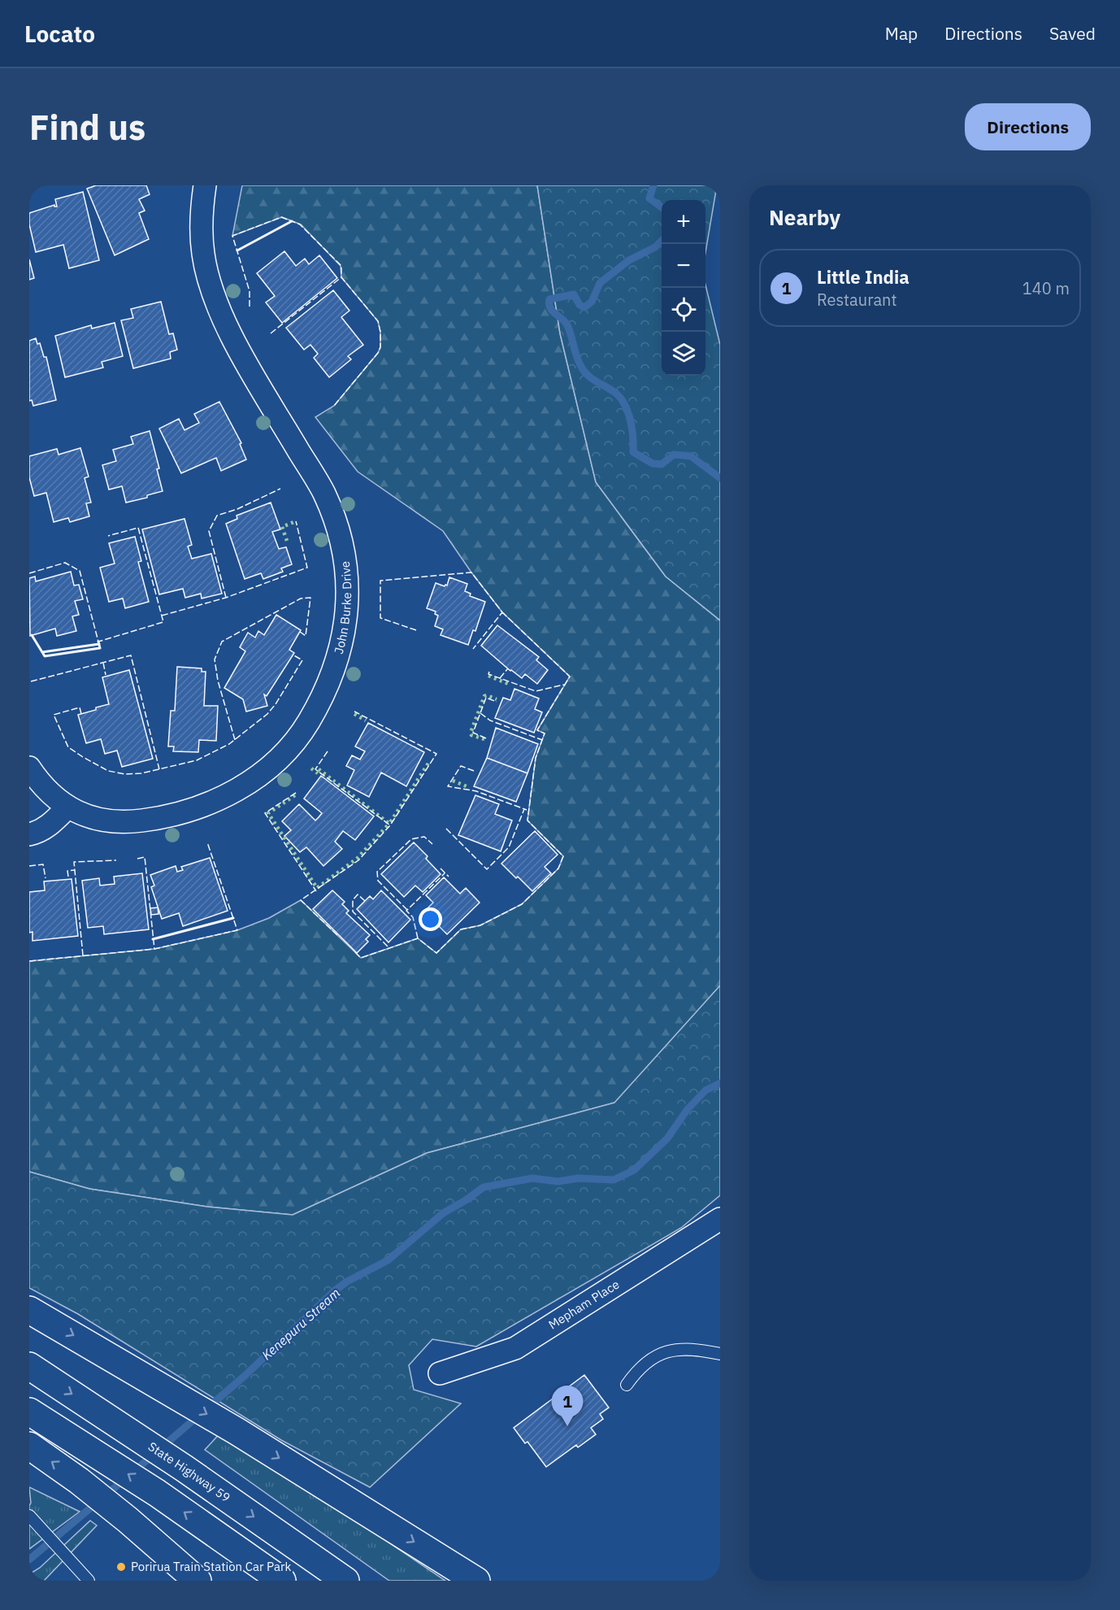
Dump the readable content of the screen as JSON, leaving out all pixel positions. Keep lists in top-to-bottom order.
{
  "streets": {
    "main road": ["State Highway 59"],
    "street": ["John Burke Drive", "Mepham Place"]
  },
  "water": ["Kenepuru Stream"],
  "places": ["Porirua Train Station Car Park"],
  "page": {
    "header": "Locato",
    "nav": ["Map", "Directions", "Saved"],
    "buttons": "Directions",
    "title": "Find us",
    "heading": "Nearby",
    "map_buttons": ["+", "−"],
    "list": [
      {
        "mark": "1",
        "name": "Little India",
        "note": "Restaurant",
        "value": "140 m"
      }
    ],
    "pins": "1"
  }
}
